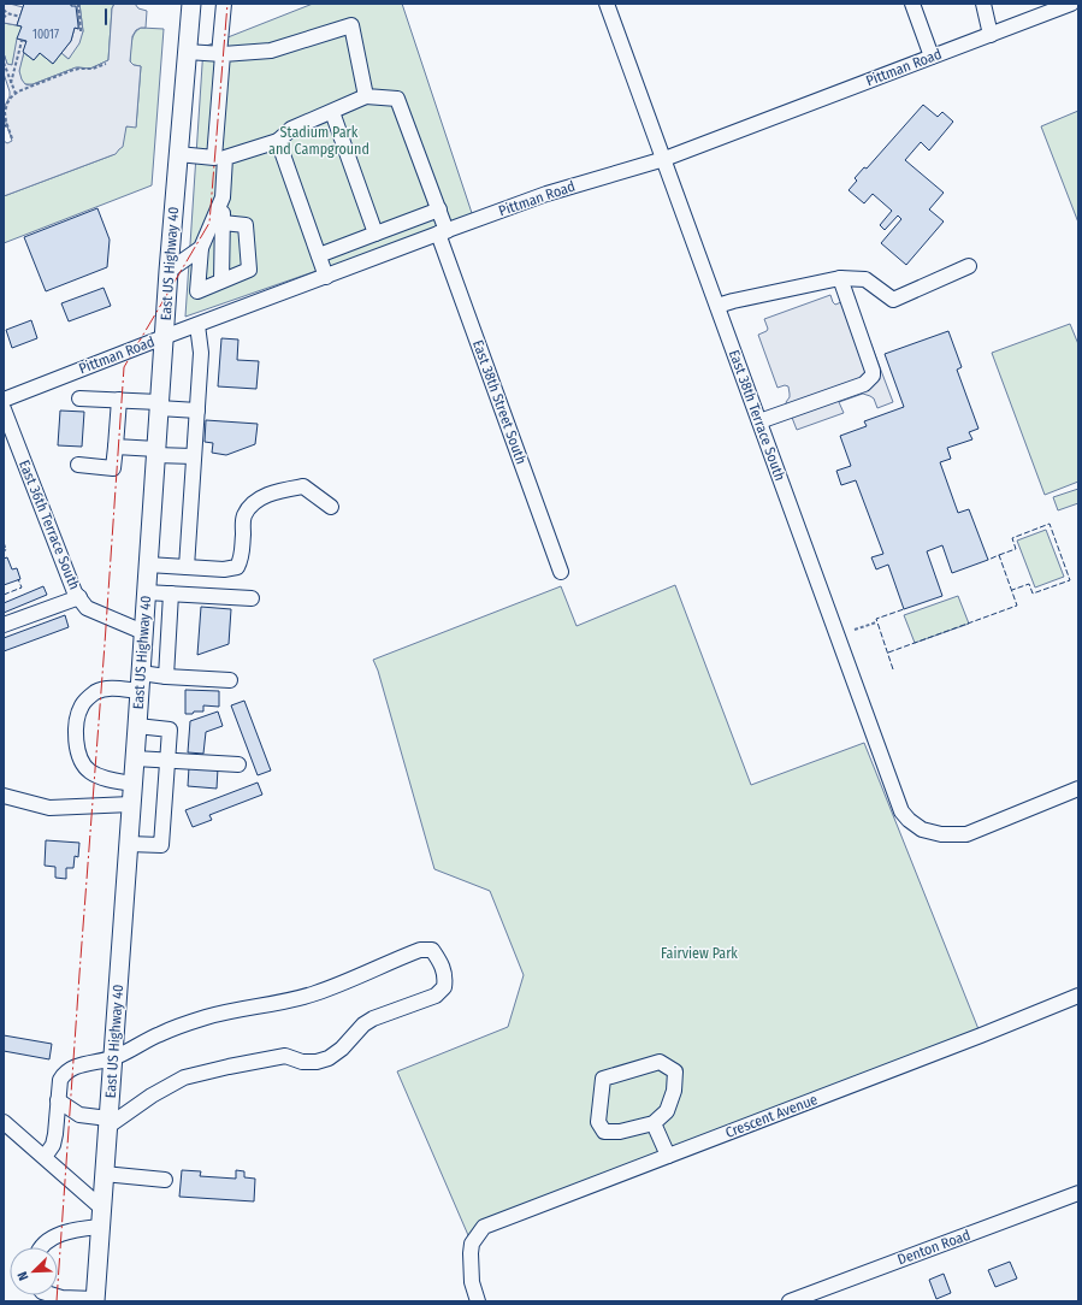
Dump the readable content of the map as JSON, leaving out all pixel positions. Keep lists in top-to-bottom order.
{
  "streets": {
    "main road": ["East US Highway 40"],
    "street": [
      "Pittman Road",
      "East 38th Street South",
      "East 38th Terrace South",
      "East 36th Terrace South",
      "Crescent Avenue",
      "Denton Road"
    ]
  },
  "crossings": [
    ["Pittman Road", "East US Highway 40"],
    ["Pittman Road", "East 38th Street South"],
    ["Pittman Road", "East 38th Terrace South"],
    ["East US Highway 40", "East 36th Terrace South"]
  ],
  "parks": ["Stadium Park and Campground", "Fairview Park"],
  "house_numbers": ["10017"],
  "north": "bottom left"
}
